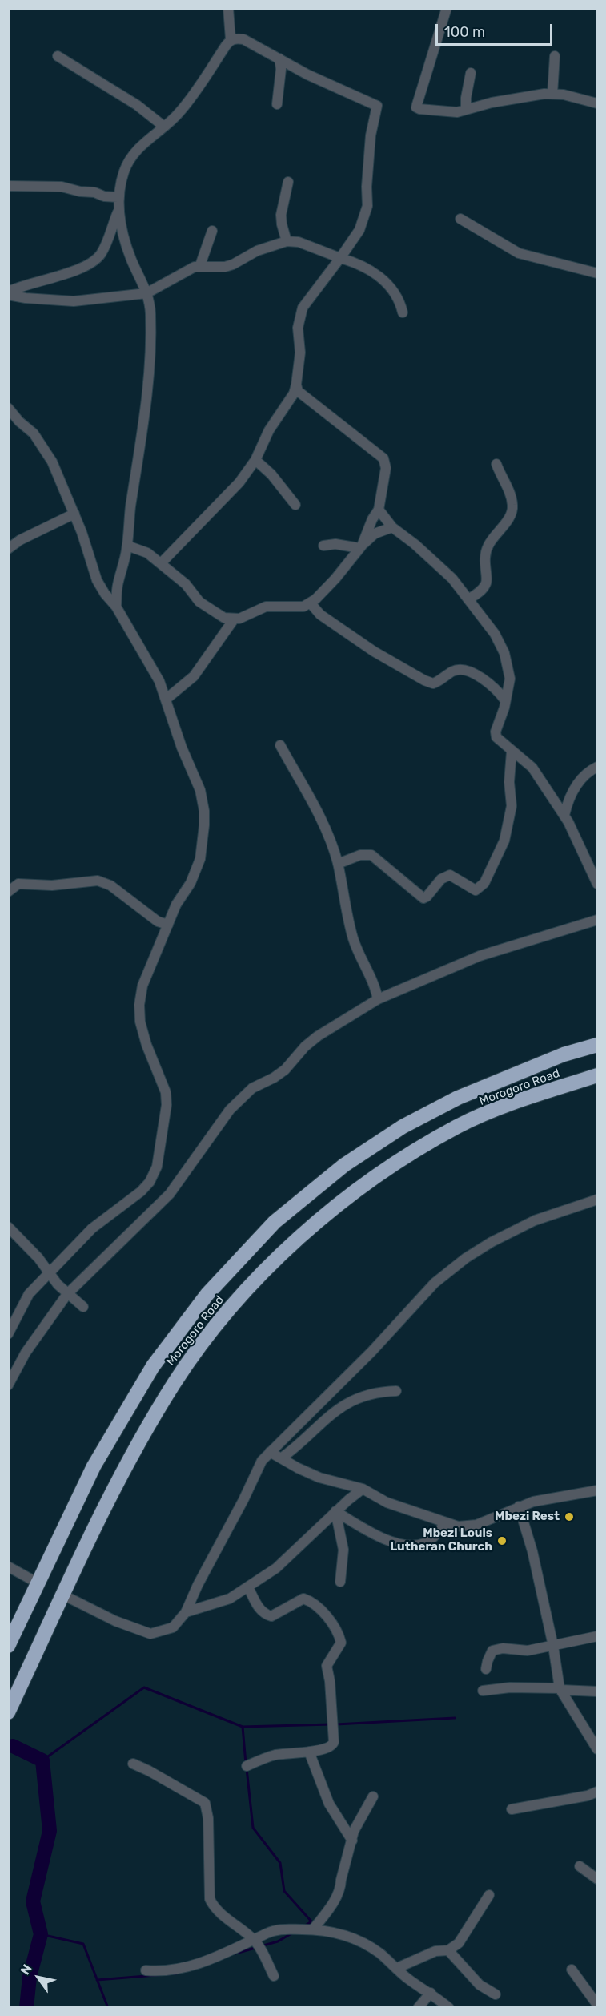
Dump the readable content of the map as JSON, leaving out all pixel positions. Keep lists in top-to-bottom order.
{
  "streets": {
    "highway": ["Morogoro Road"]
  },
  "places": ["Mbezi Rest", "Mbezi Louis Lutheran Church"],
  "scale_bar": "100 m",
  "north": "top left"
}
